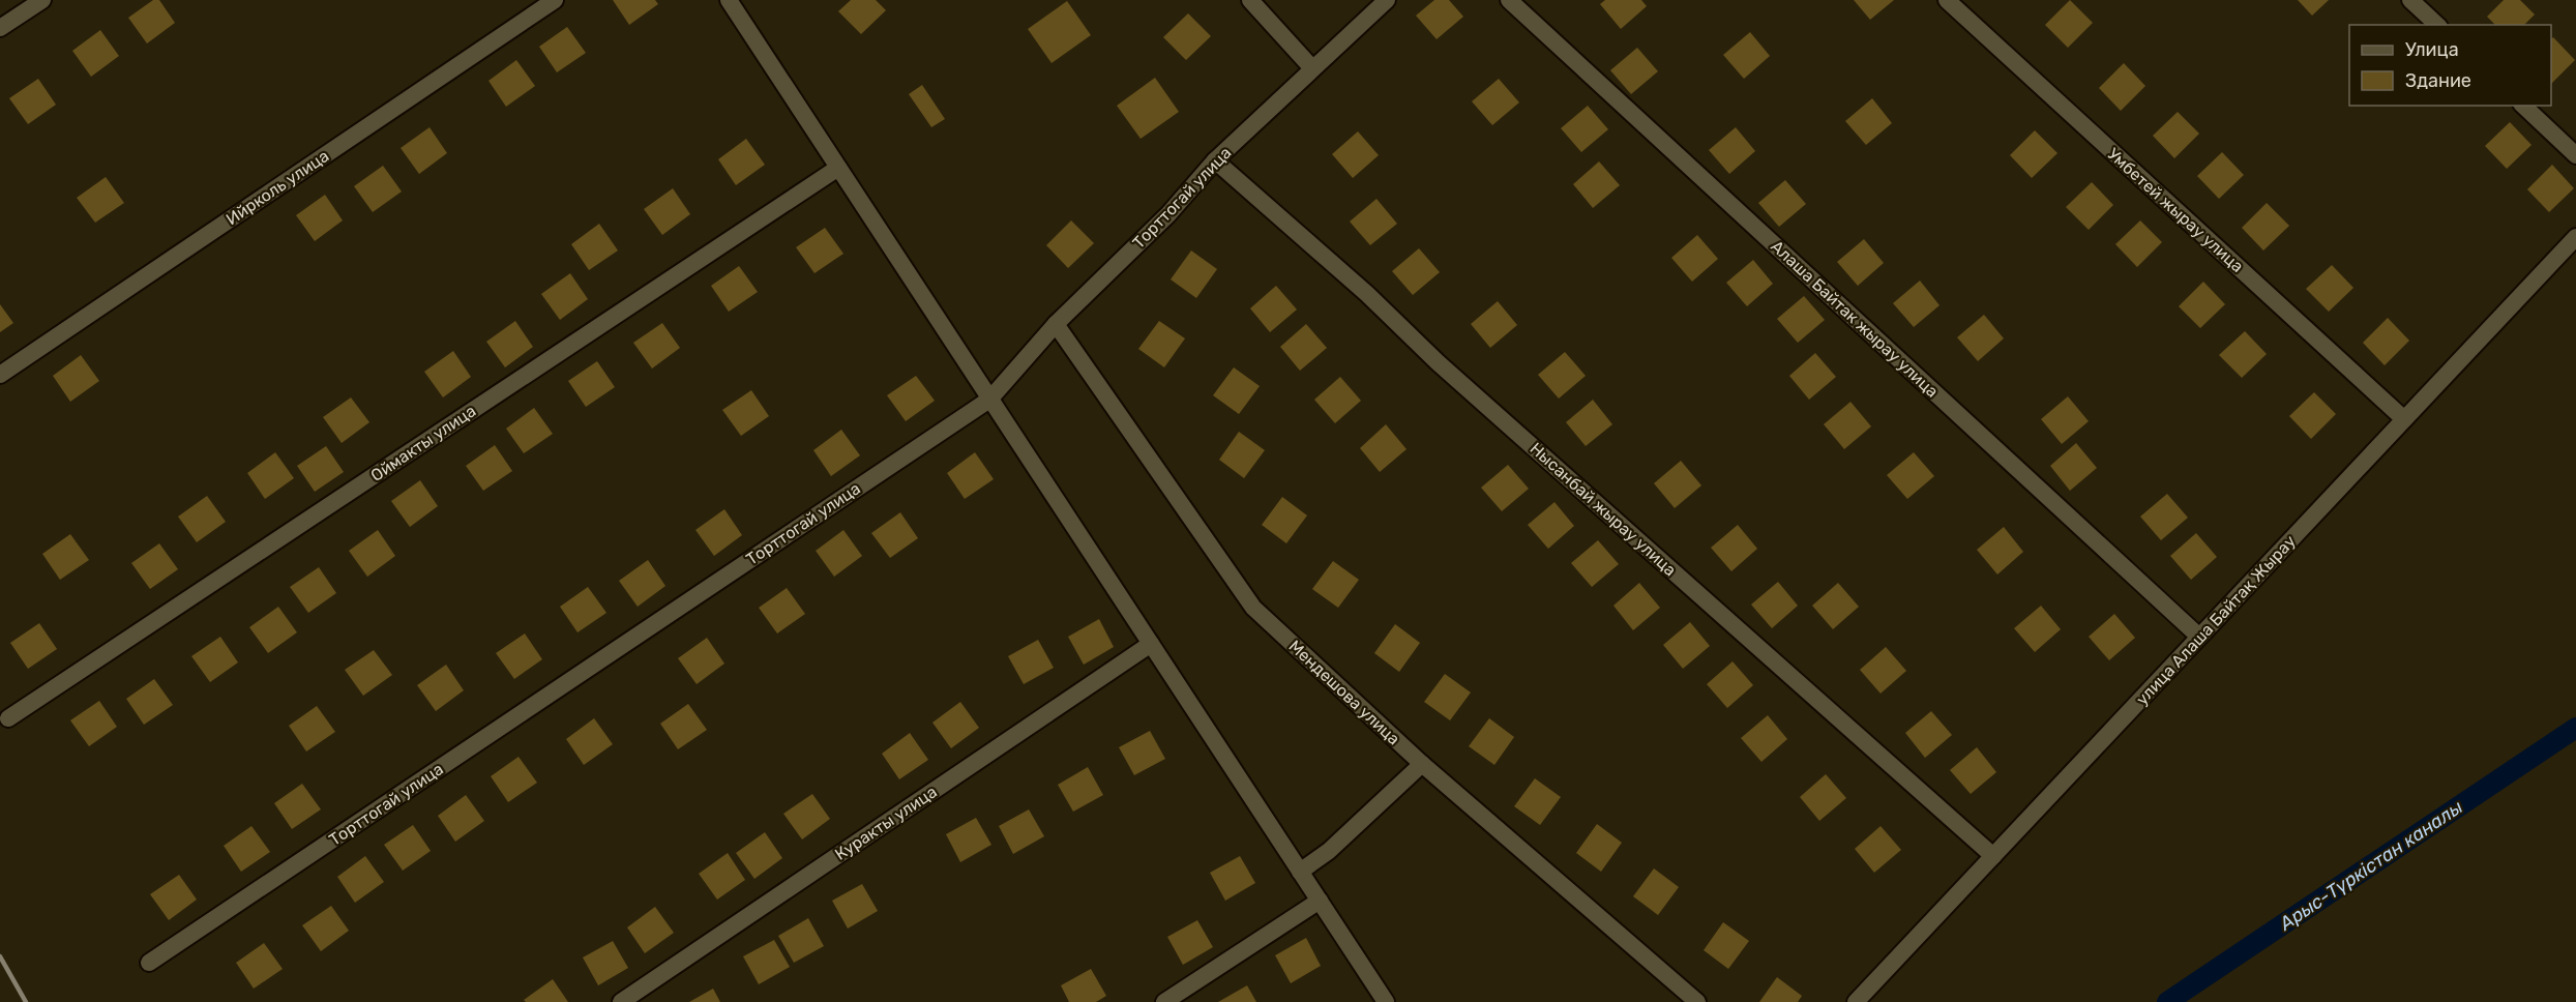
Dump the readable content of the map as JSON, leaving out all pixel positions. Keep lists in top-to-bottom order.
{
  "streets": {
    "street": [
      "Ийрколь улица",
      "Торттогай улица",
      "Умбетей жырау улица",
      "Алаша Байтак жырау улица",
      "Оймакты улица",
      "Нысанбай жырау улица",
      "улица Алаша Байтақ Жырау",
      "Мендешова улица",
      "Куракты улица"
    ]
  },
  "crossings": [
    ["Торттогай улица", "Нысанбай жырау улица"],
    ["Торттогай улица", "Мендешова улица"],
    ["Умбетей жырау улица", "улица Алаша Байтақ Жырау"],
    ["Алаша Байтак жырау улица", "улица Алаша Байтақ Жырау"],
    ["Нысанбай жырау улица", "улица Алаша Байтақ Жырау"]
  ],
  "water": ["Арыс-Түркістан каналы"],
  "legend": ["Улица", "Здание"]
}
